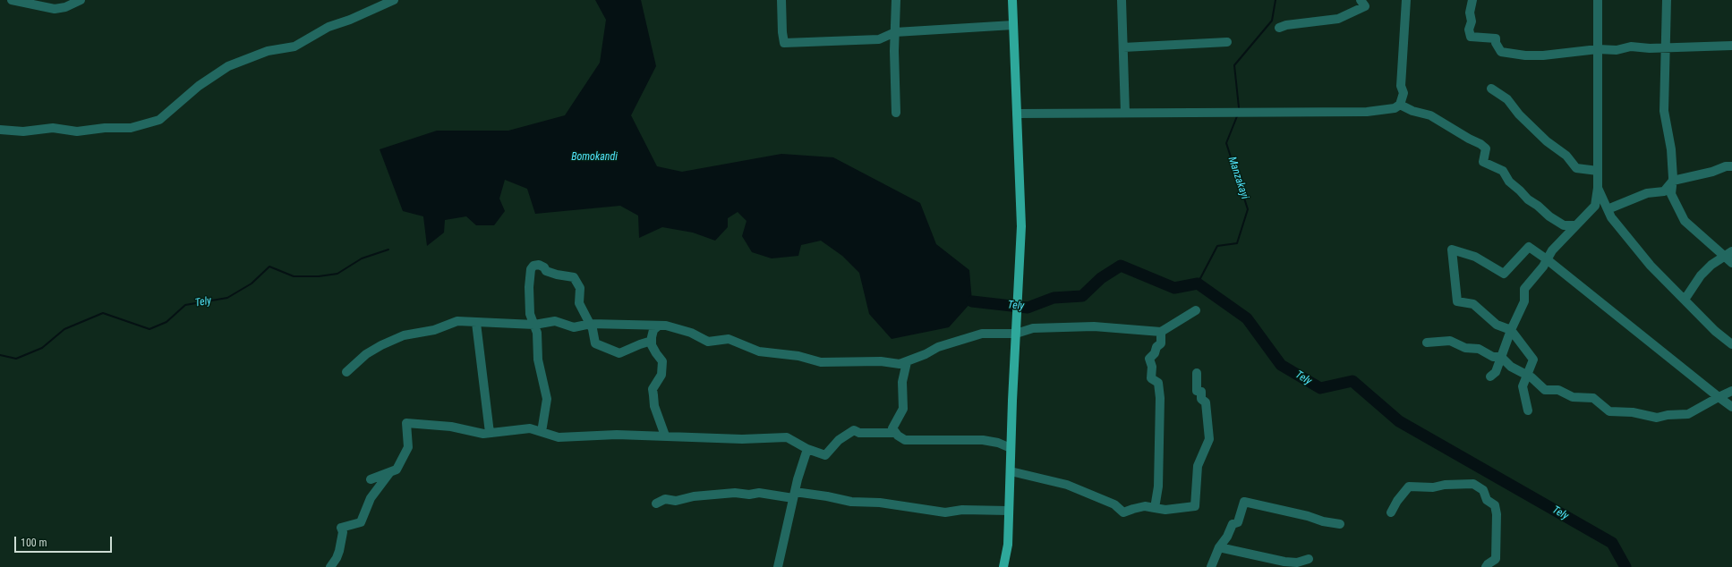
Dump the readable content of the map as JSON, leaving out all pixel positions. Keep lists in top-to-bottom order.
{
  "water": ["Bomokandi", "Manzakayi", "Tely"],
  "scale_bar": "100 m"
}
